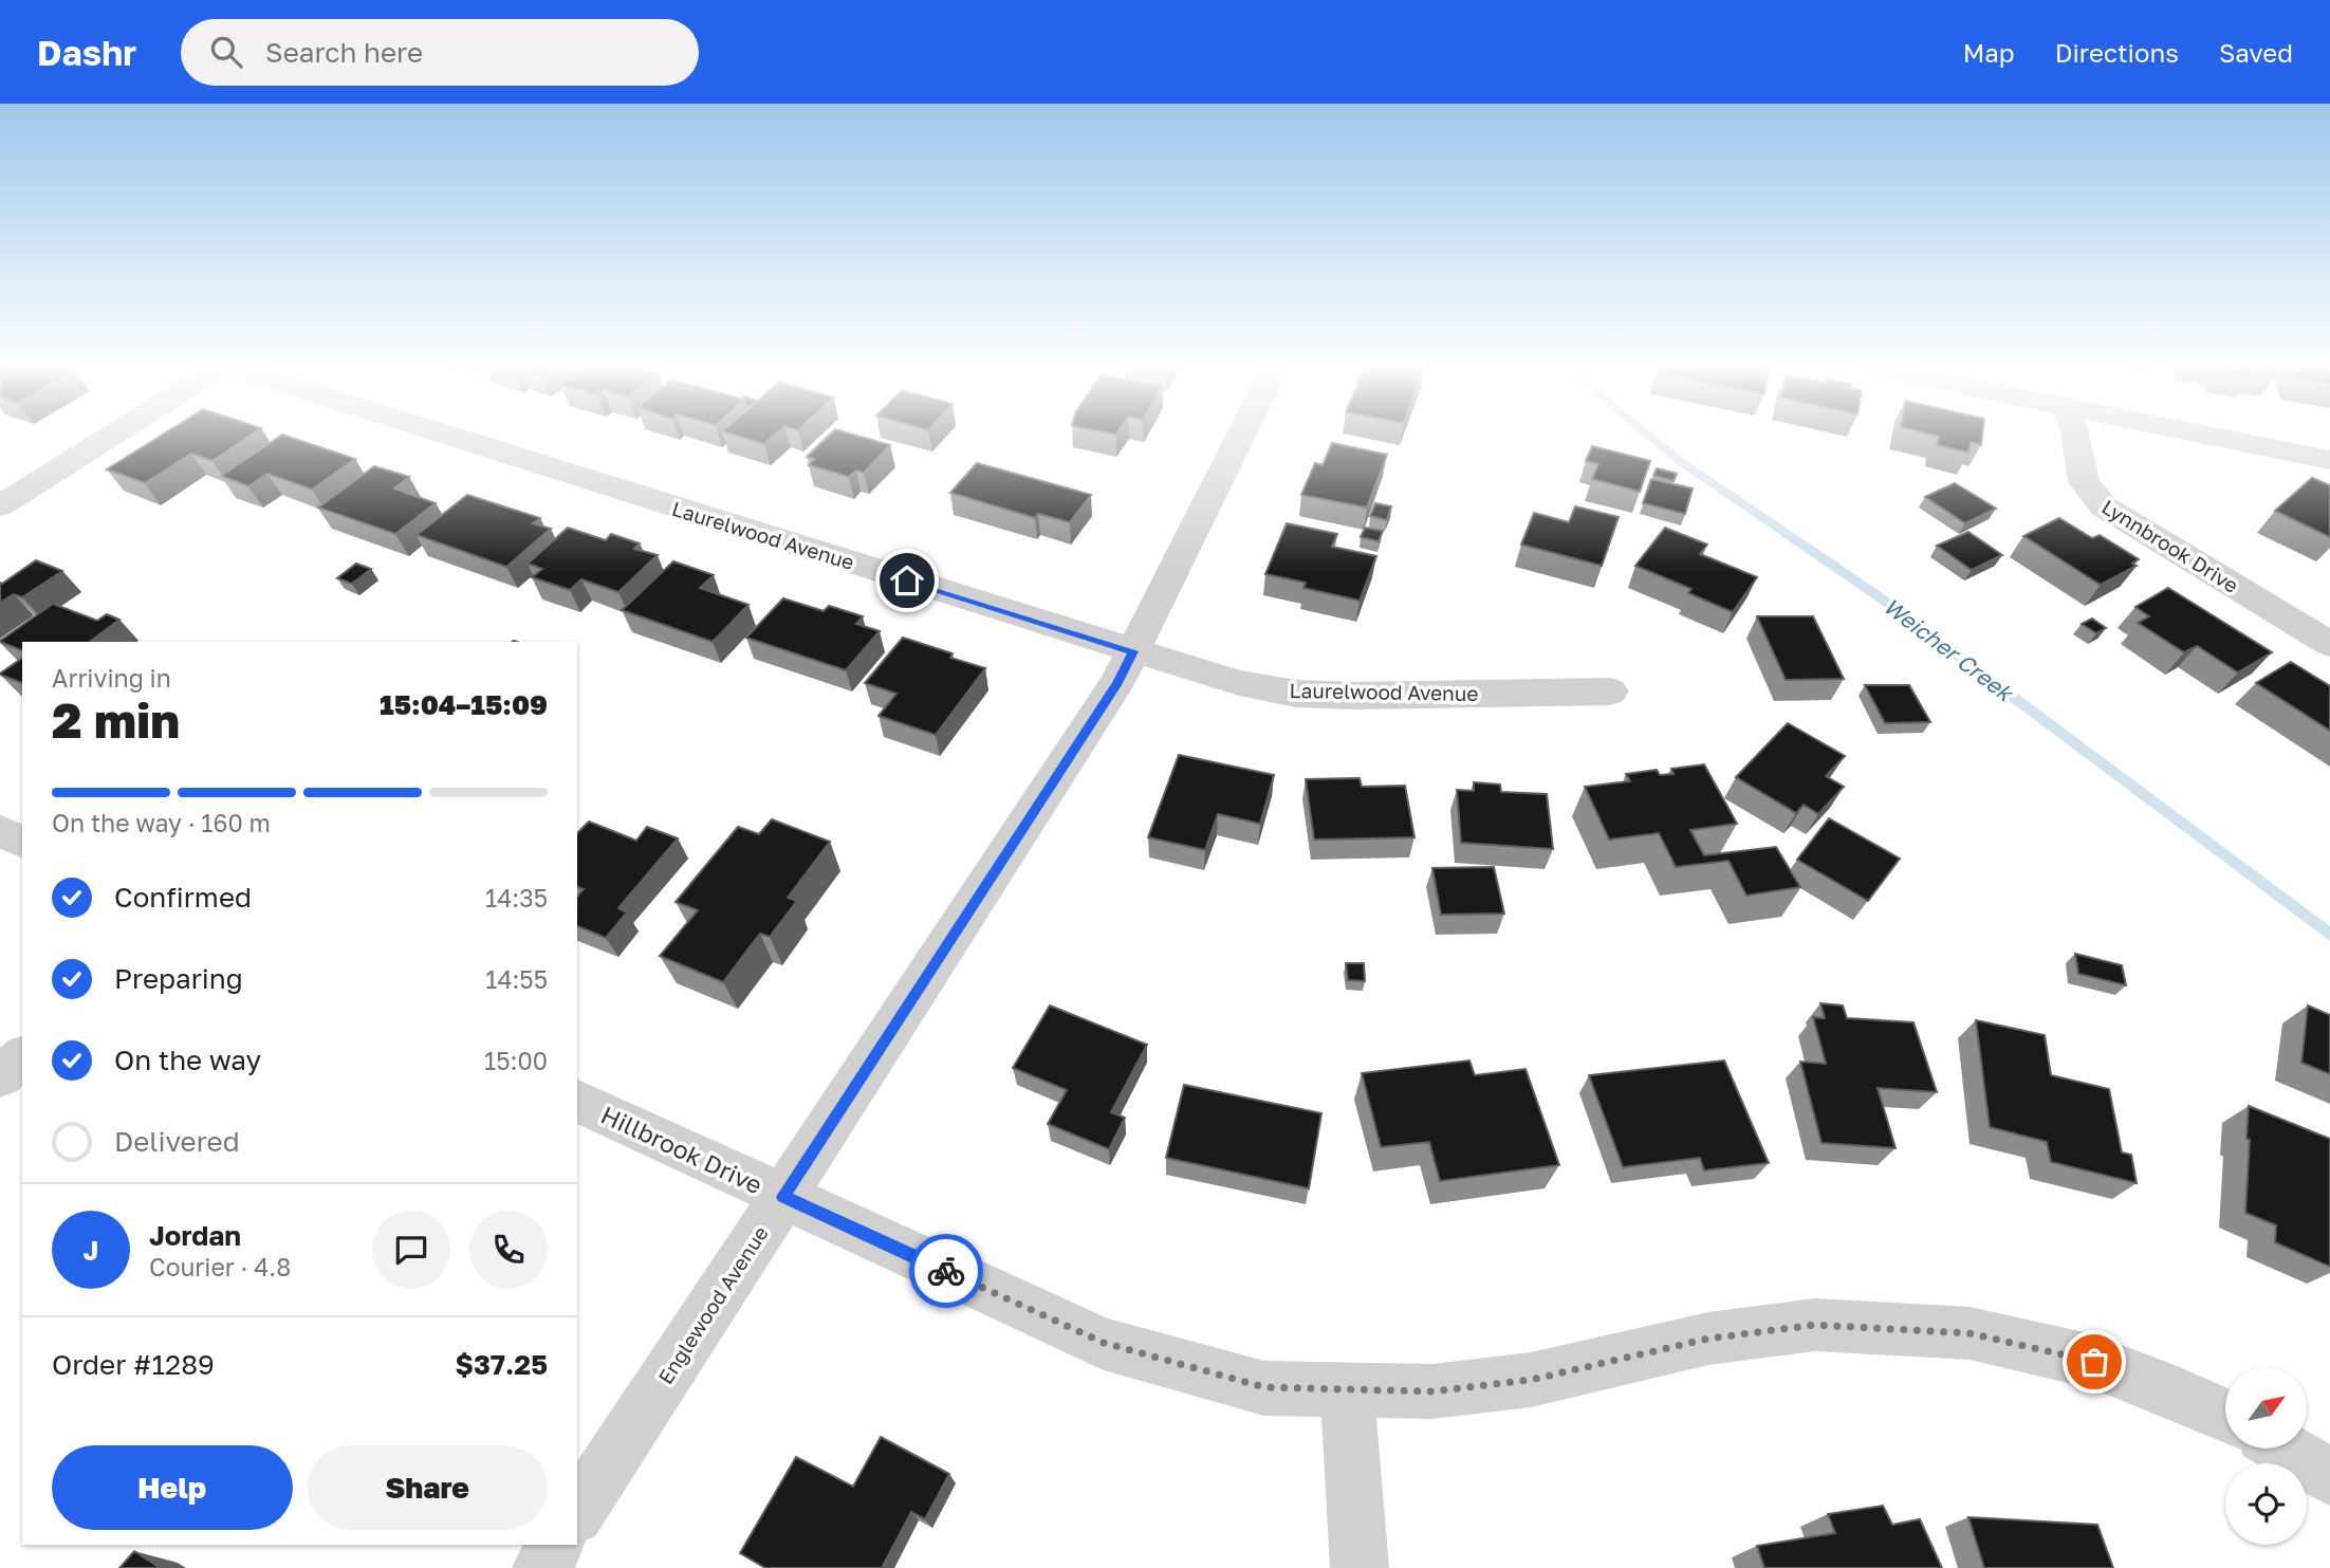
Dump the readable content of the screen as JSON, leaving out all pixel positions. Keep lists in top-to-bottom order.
{
  "streets": {
    "street": [
      "Laurelwood Avenue",
      "Lynnbrook Drive",
      "Hillbrook Drive",
      "Englewood Avenue"
    ]
  },
  "crossings": [
    ["Laurelwood Avenue", "Englewood Avenue"],
    ["Hillbrook Drive", "Englewood Avenue"]
  ],
  "water": ["Weicher Creek"],
  "north": "top right",
  "page": {
    "header": "Dashr",
    "search": "Search here",
    "nav": ["Map", "Directions", "Saved"],
    "heading": ["2 min", "Arriving in", "15:04–15:09"],
    "panel": [
      "Jordan",
      "Courier · 4.8",
      "Order #1289",
      "$37.25"
    ],
    "bar": "On the way · 160 m",
    "list": [
      ["Confirmed", "14:35"],
      ["Preparing", "14:55"],
      ["On the way", "15:00"],
      "Delivered"
    ],
    "round": "J",
    "buttons": ["Help", "Share"]
  }
}
